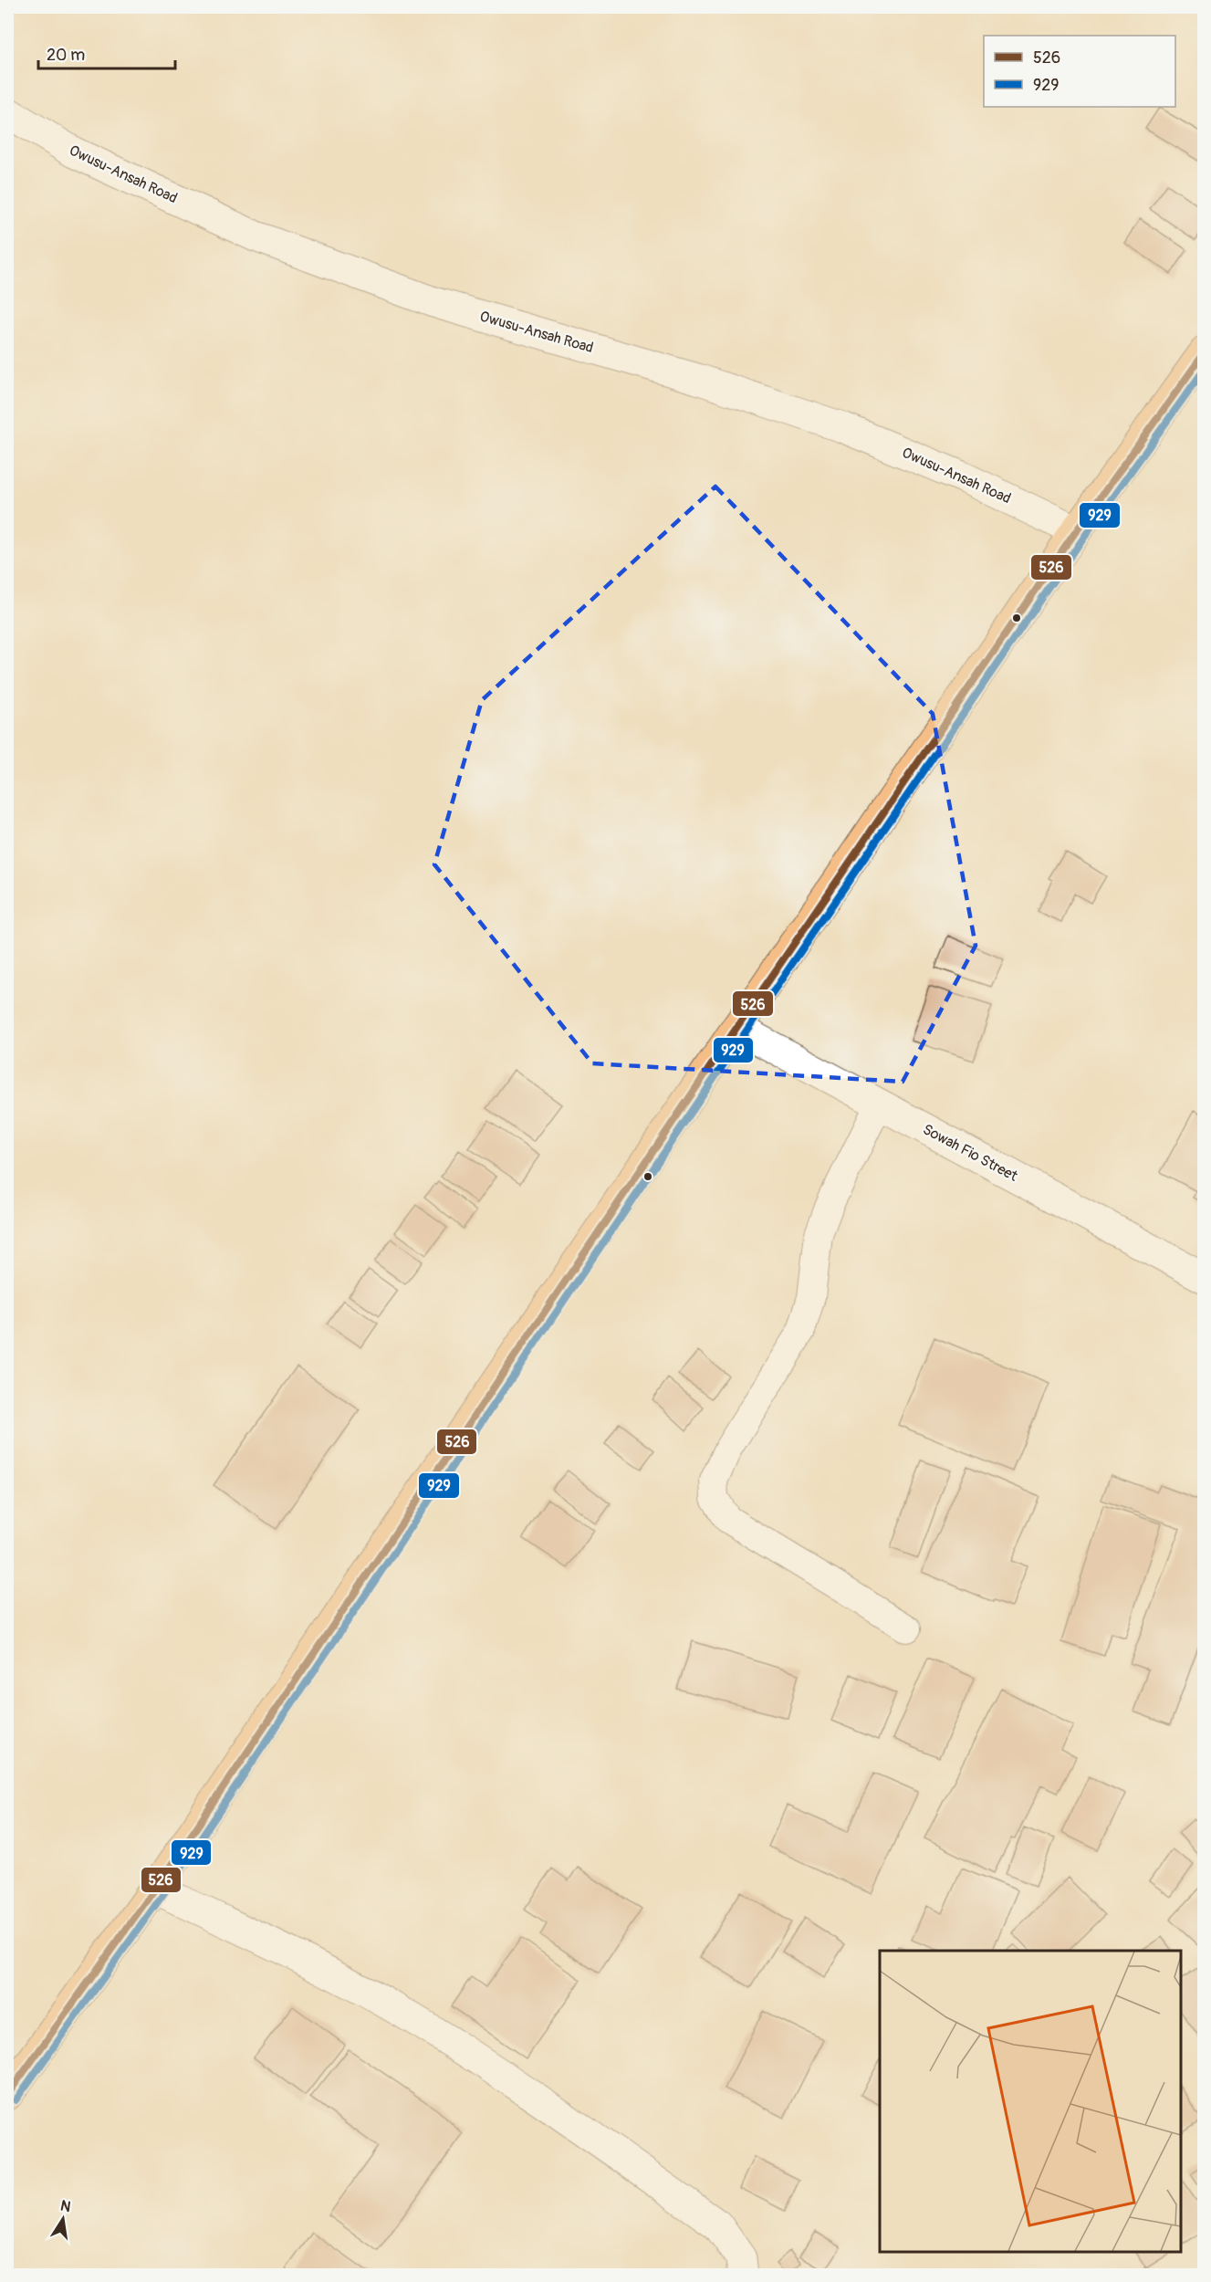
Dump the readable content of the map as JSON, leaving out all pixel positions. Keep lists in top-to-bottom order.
{
  "streets": {
    "street": ["Owusu-Ansah Road", "Sowah Fio Street"]
  },
  "lines": ["transit line 526", "transit line 929"],
  "legend": ["526", "929"],
  "scale_bar": "20 m",
  "north": "top"
}
